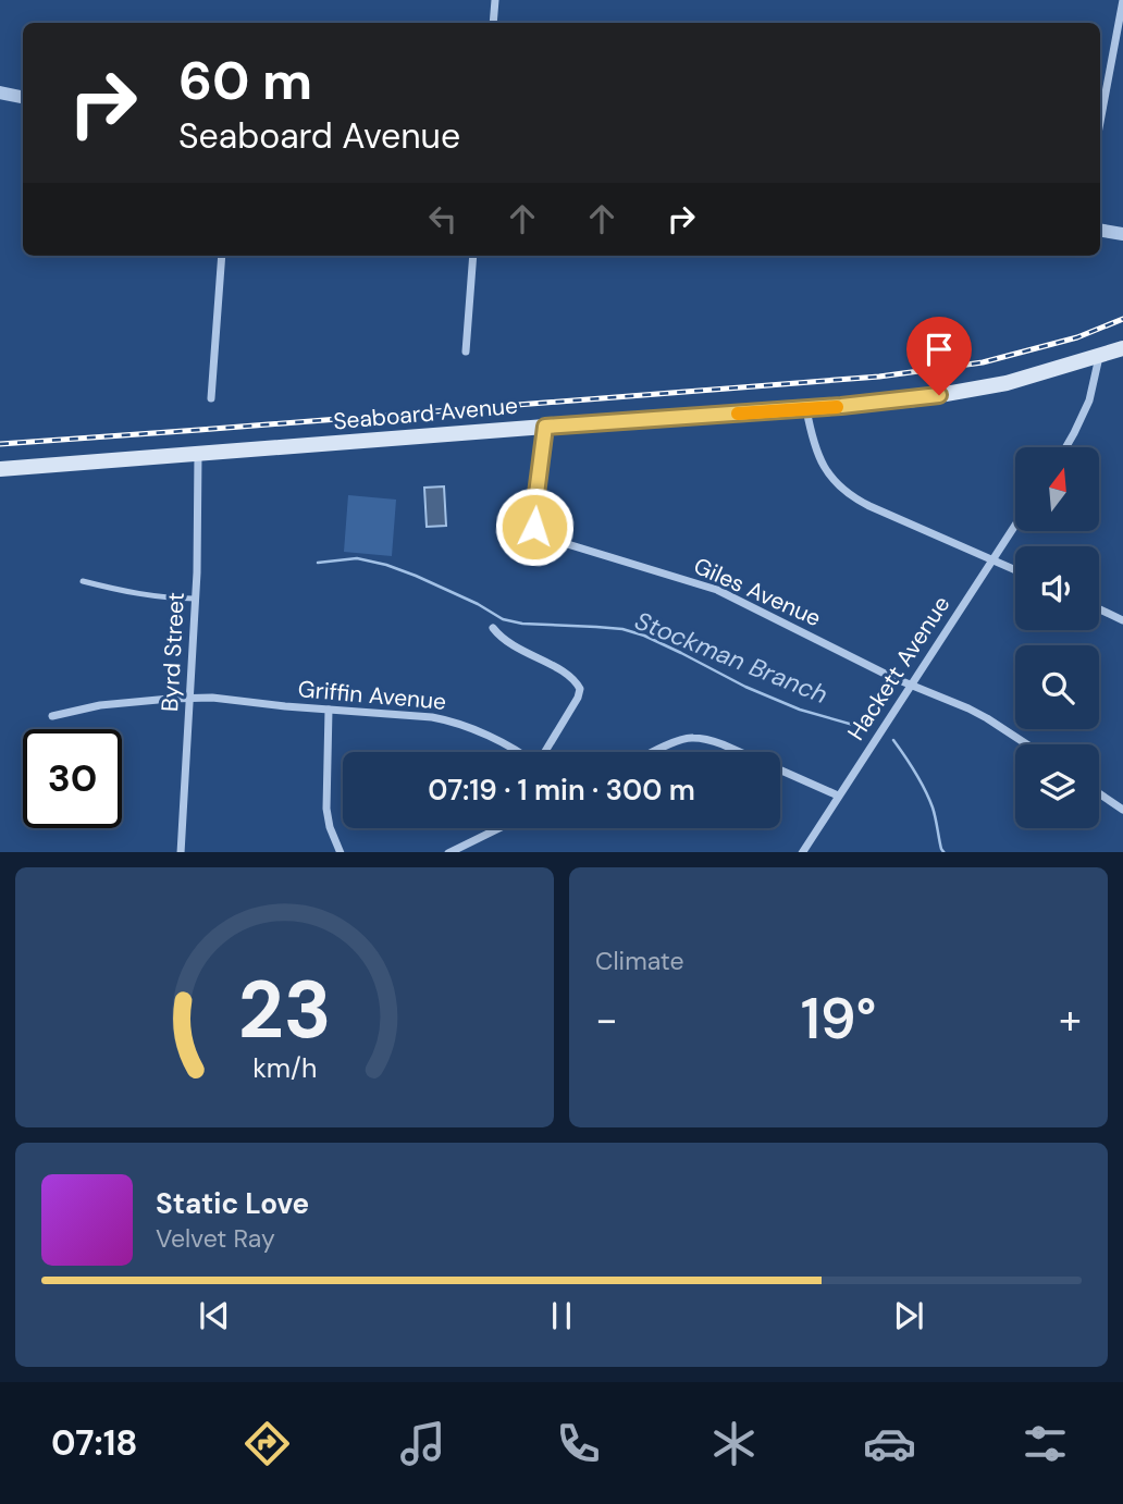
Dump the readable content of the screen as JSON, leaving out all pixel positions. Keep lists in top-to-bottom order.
{
  "streets": {
    "main road": ["Seaboard Avenue"],
    "street": [
      "Giles Avenue",
      "Byrd Street",
      "Hackett Avenue",
      "Griffin Avenue"
    ]
  },
  "crossings": [
    ["Seaboard Avenue", "Giles Avenue"],
    ["Seaboard Avenue", "Byrd Street"],
    ["Giles Avenue", "Hackett Avenue"],
    ["Byrd Street", "Griffin Avenue"]
  ],
  "water": ["Stockman Branch"],
  "north": "top",
  "page": {
    "turn": ["60 m", "Seaboard Avenue"],
    "limit": "30",
    "trip": "07:19 · 1 min · 300 m",
    "tile": "Climate",
    "heat": ["−", "19°", "+"],
    "song": ["Static Love", "Velvet Ray"],
    "tabs": "07:18",
    "gauge": ["23", "km/h"]
  }
}
